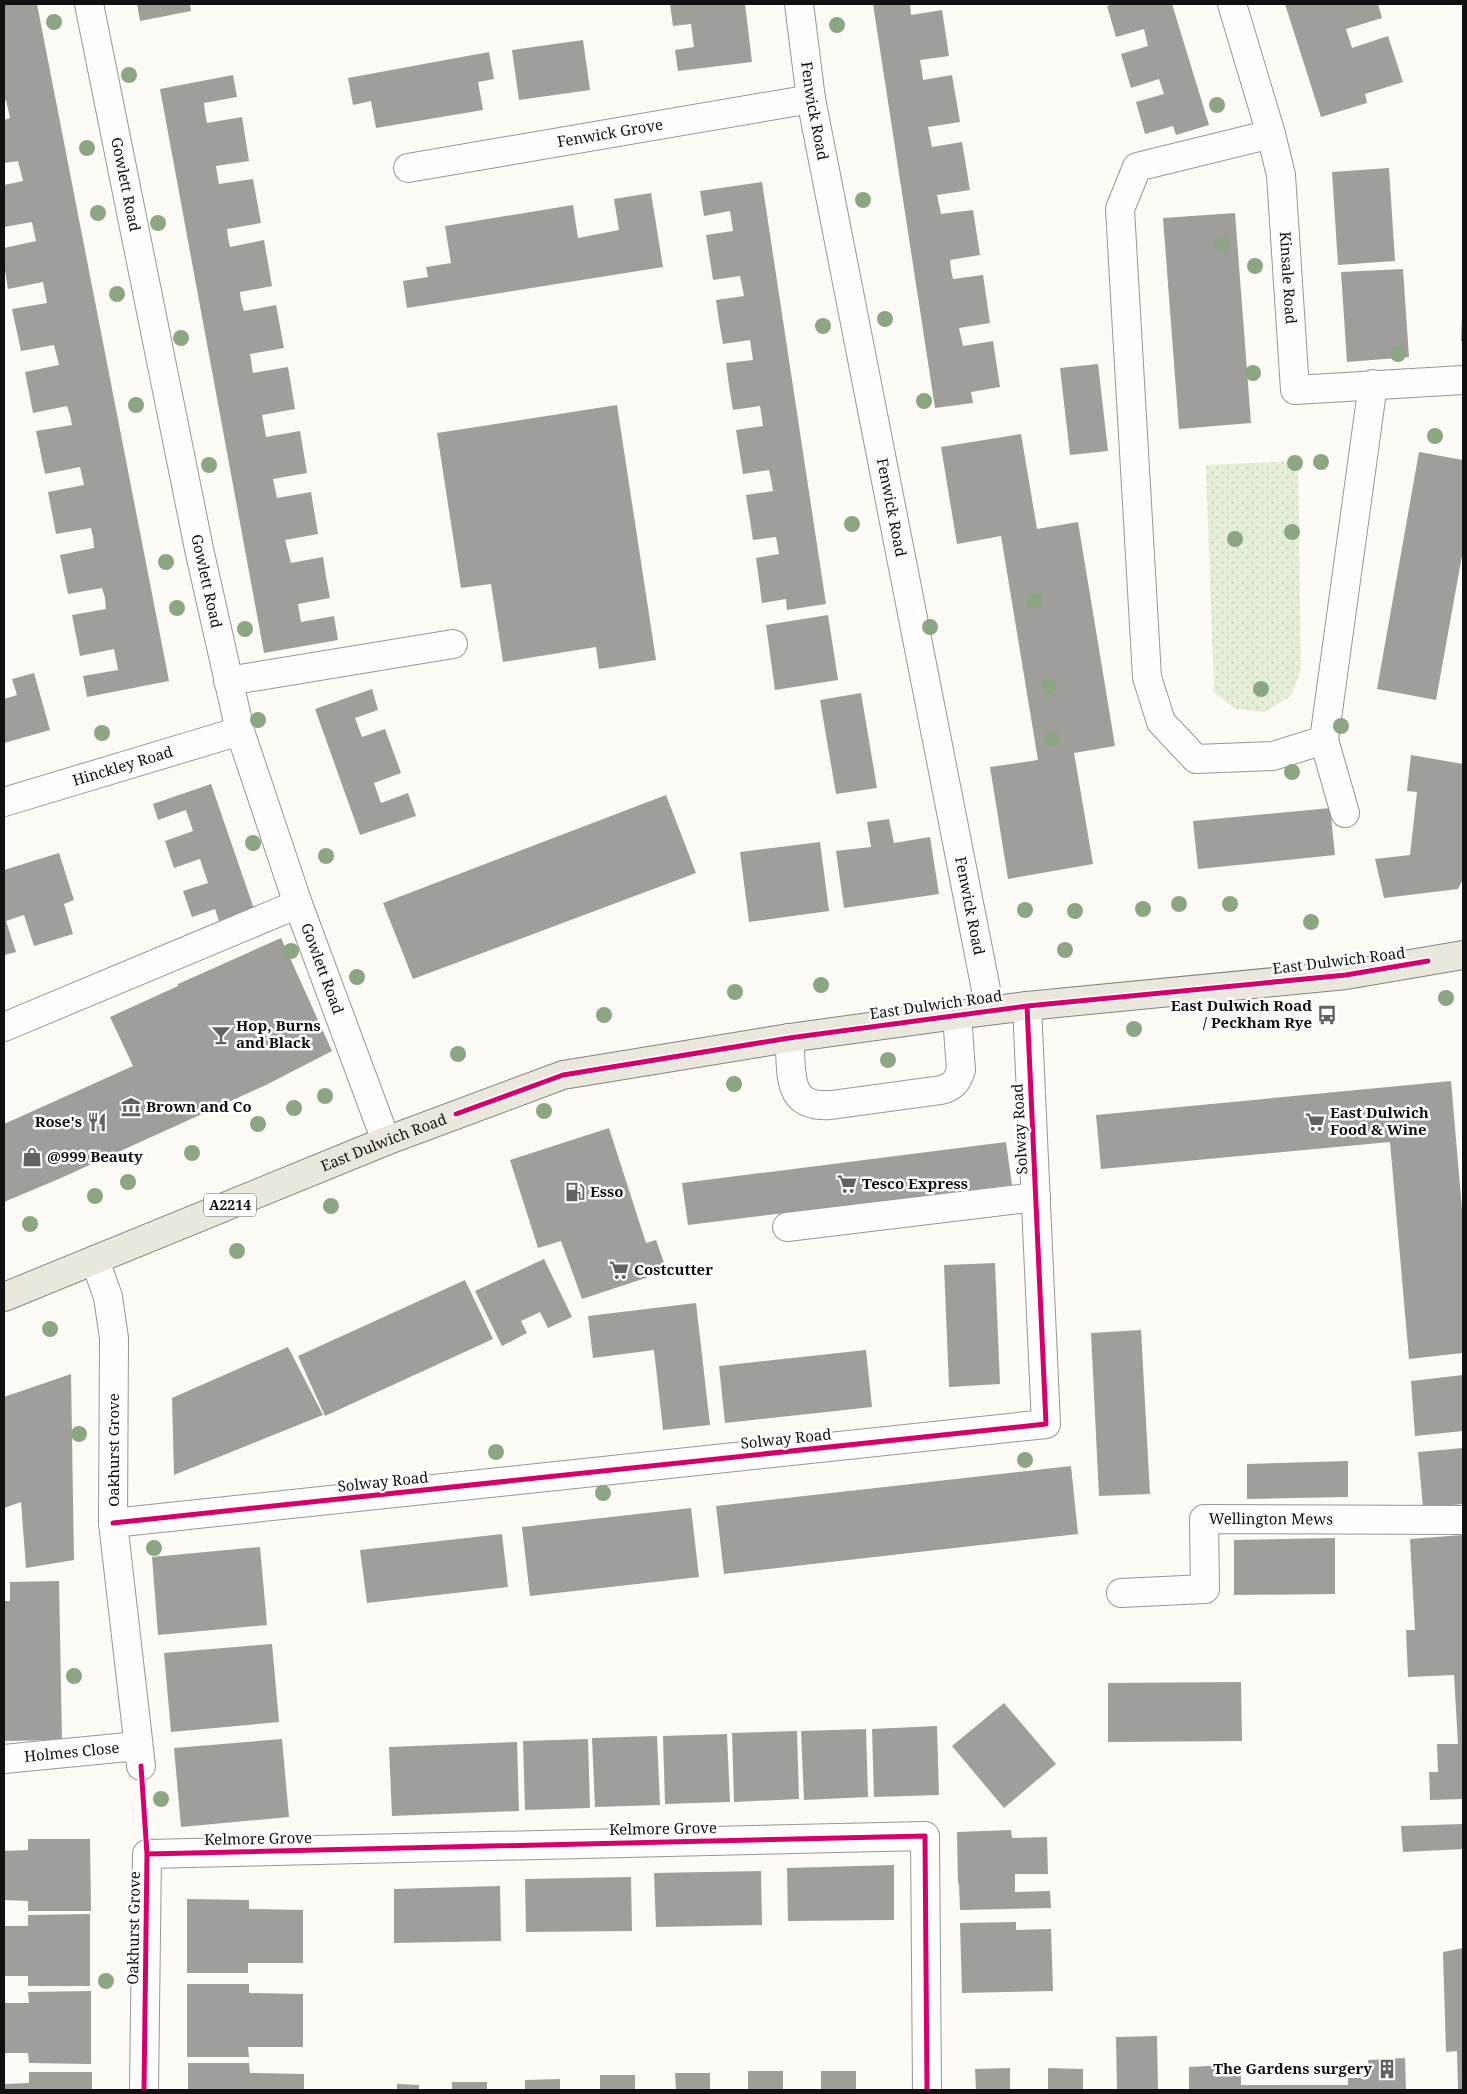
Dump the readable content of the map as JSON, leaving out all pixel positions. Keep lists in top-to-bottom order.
{
  "streets": {
    "main road": ["East Dulwich Road", "A2214"],
    "street": [
      "Fenwick Road",
      "Fenwick Grove",
      "Gowlett Road",
      "Kinsale Road",
      "Hinckley Road",
      "Solway Road",
      "Oakhurst Grove",
      "Wellington Mews",
      "Holmes Close",
      "Kelmore Grove"
    ]
  },
  "crossings": [
    ["Fenwick Road", "Fenwick Grove"],
    ["Fenwick Road", "East Dulwich Road"],
    ["Gowlett Road", "Hinckley Road"],
    ["Gowlett Road", "East Dulwich Road"],
    ["East Dulwich Road", "Solway Road"],
    ["East Dulwich Road", "Oakhurst Grove"],
    ["Solway Road", "Oakhurst Grove"],
    ["Oakhurst Grove", "Holmes Close"],
    ["Oakhurst Grove", "Kelmore Grove"]
  ],
  "places": {
    "bus stop": ["East Dulwich Road / Peckham Rye"],
    "bar": ["Hop, Burns and Black"],
    "museum": ["Brown and Co"],
    "restaurant": ["Rose's"],
    "supermarket": ["East Dulwich Food & Wine", "Tesco Express", "Costcutter"],
    "shop": ["@999 Beauty"],
    "fuel station": ["Esso"],
    "building": ["The Gardens surgery"]
  }
}
